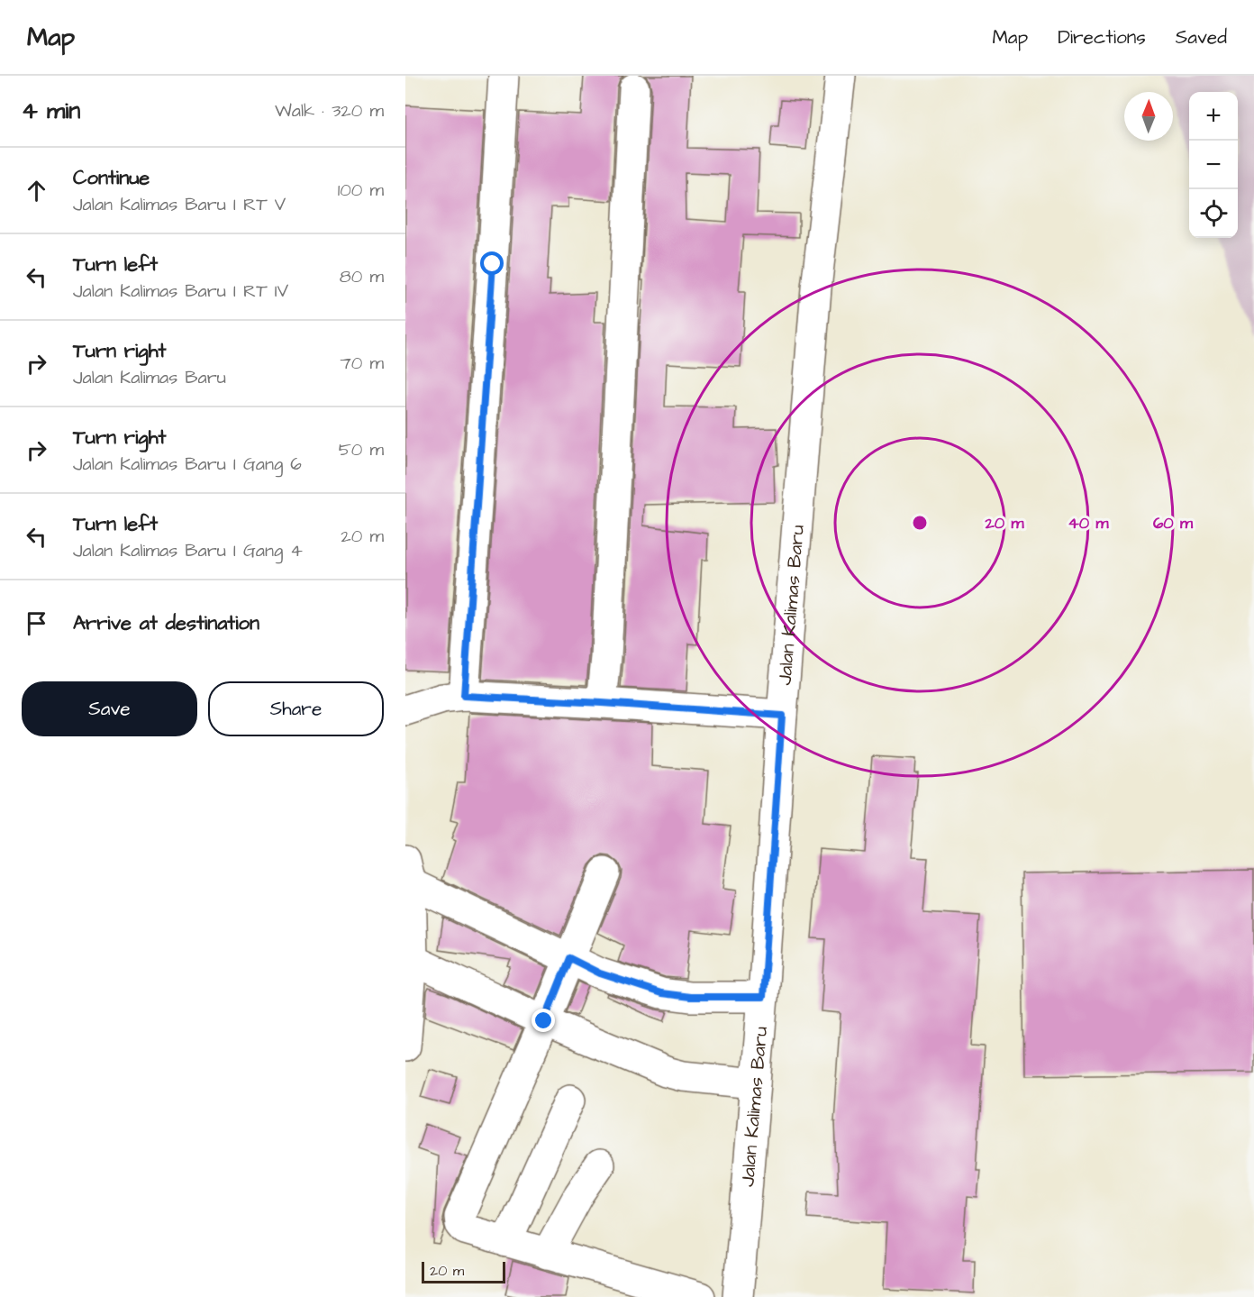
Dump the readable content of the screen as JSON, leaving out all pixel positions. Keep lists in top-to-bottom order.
{
  "streets": {
    "street": ["Jalan Kalimas Baru"]
  },
  "scale_bar": "20 m",
  "north": "top",
  "page": {
    "header": "Map",
    "nav": ["Map", "Directions", "Saved"],
    "heading": ["4 min", "Walk · 320 m"],
    "map_buttons": ["+", "−"],
    "list": [
      ["Continue", "Jalan Kalimas Baru I RT V", "100 m"],
      ["Turn left", "Jalan Kalimas Baru I RT IV", "80 m"],
      ["Turn right", "Jalan Kalimas Baru", "70 m"],
      ["Turn right", "Jalan Kalimas Baru I Gang 6", "50 m"],
      ["Turn left", "Jalan Kalimas Baru I Gang 4", "20 m"],
      "Arrive at destination"
    ],
    "buttons": ["Save", "Share"],
    "scale": "20 m"
  },
  "rings": ["20 m", "40 m", "60 m"]
}
